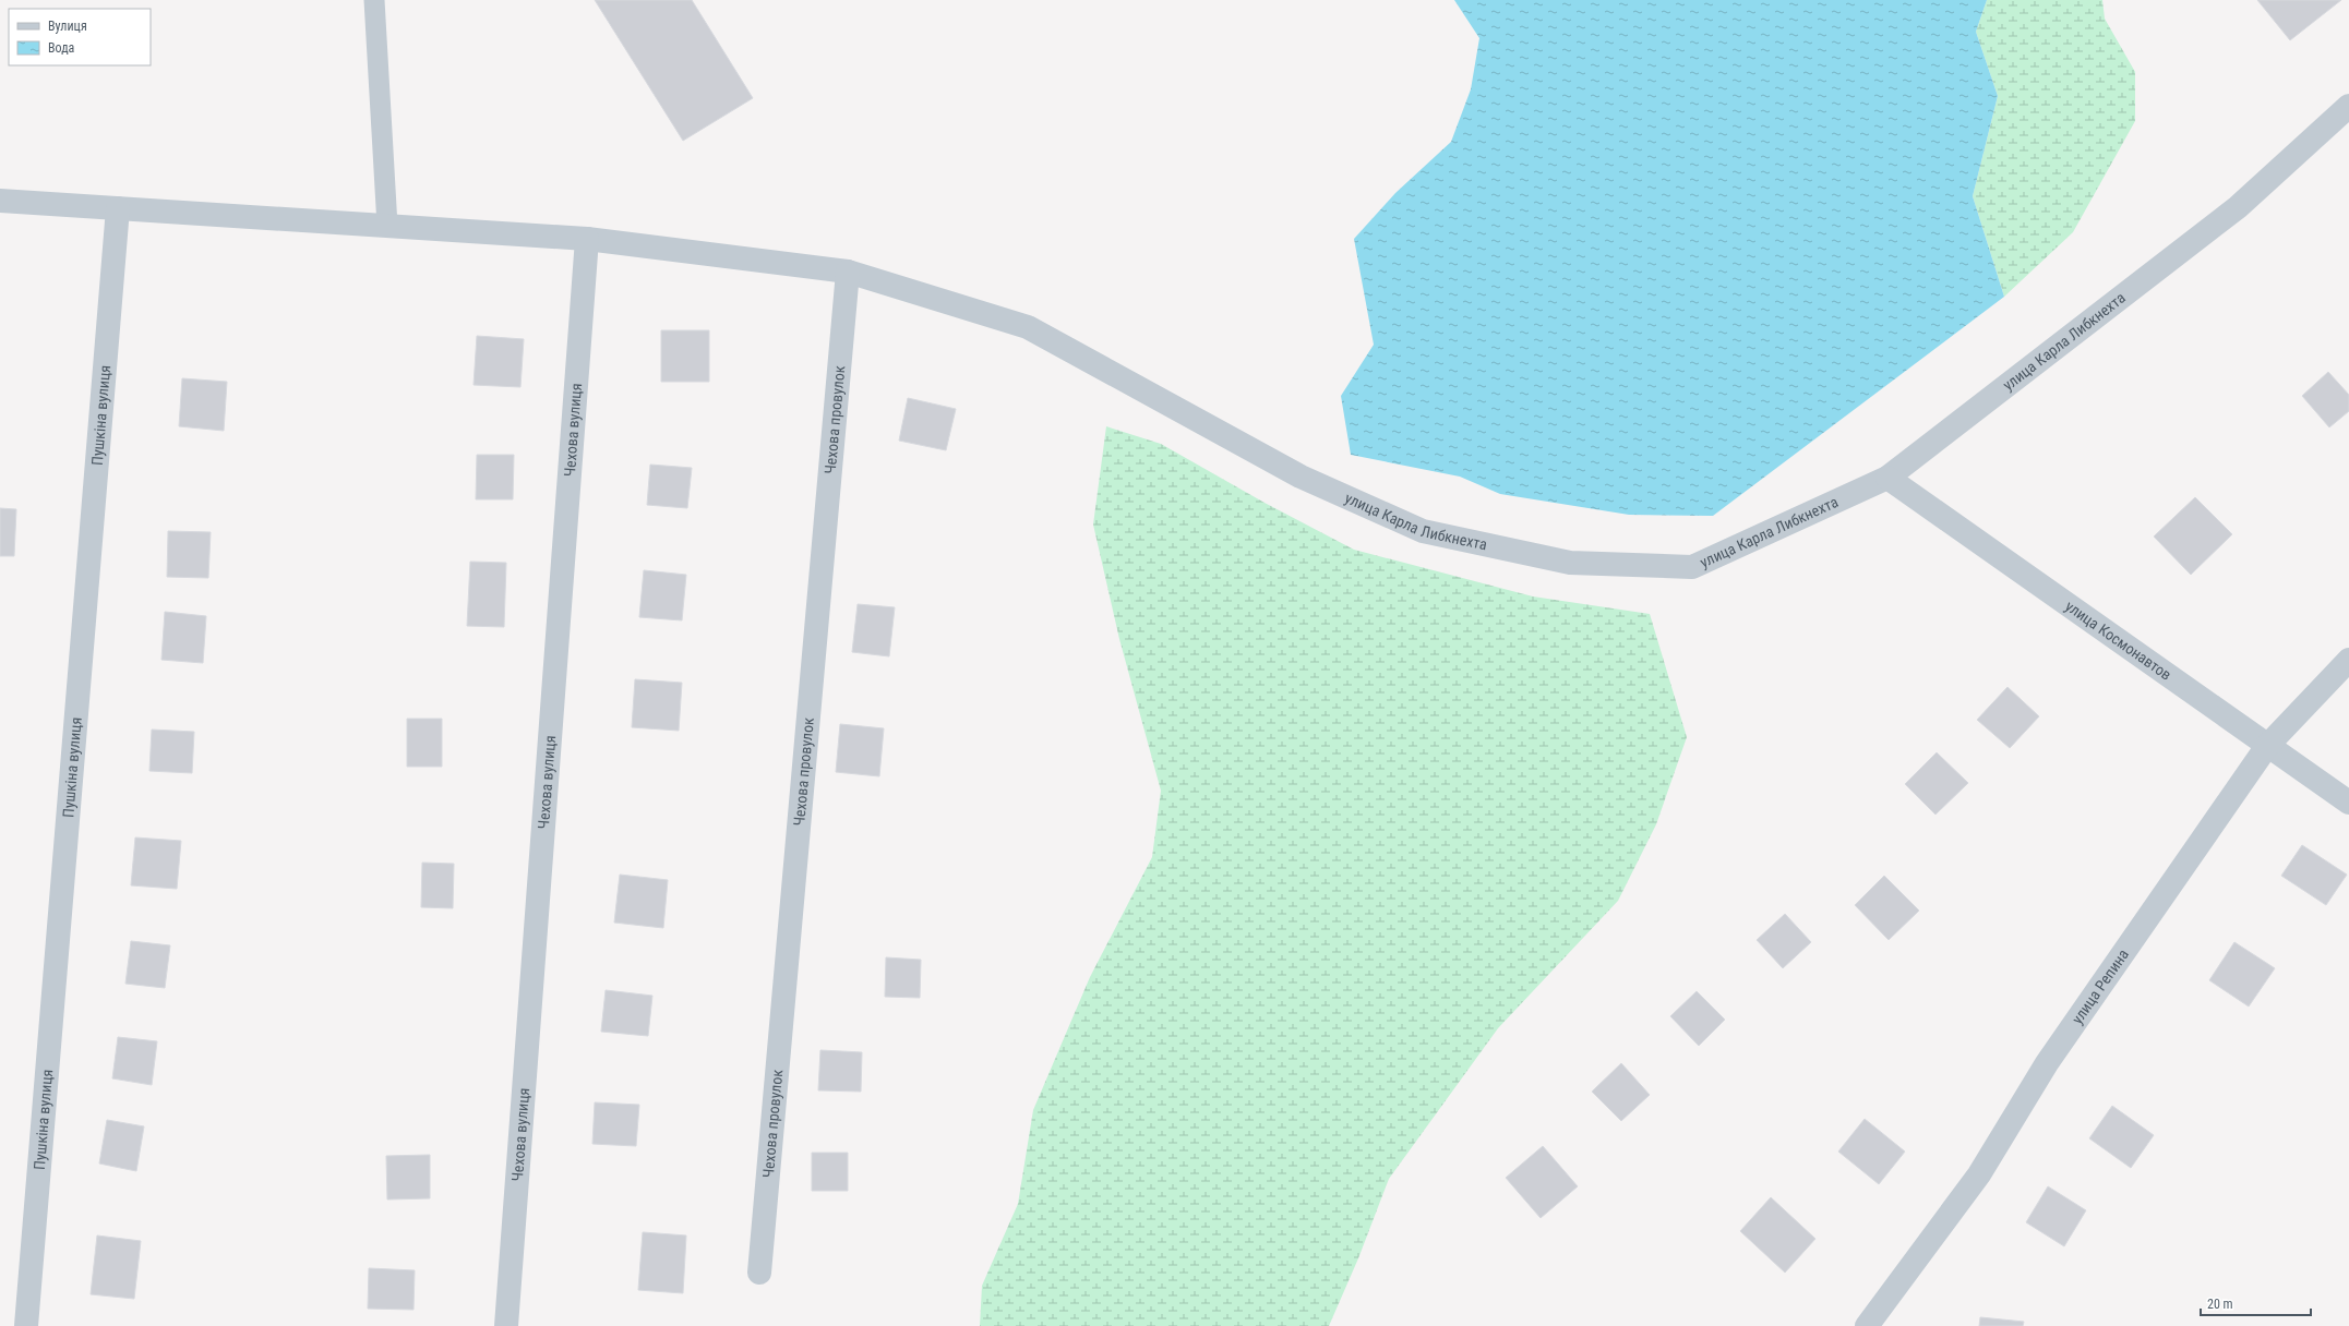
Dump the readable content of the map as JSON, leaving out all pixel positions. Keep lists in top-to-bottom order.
{
  "streets": {
    "street": [
      "улица Карла Либкнехта",
      "Пушкіна вулиця",
      "Чехова провулок",
      "Чехова вулиця",
      "улица Космонавтов",
      "улица Репина"
    ]
  },
  "crossings": [
    ["улица Карла Либкнехта", "Пушкіна вулиця"],
    ["улица Карла Либкнехта", "Чехова провулок"],
    ["улица Карла Либкнехта", "Чехова вулиця"],
    ["улица Карла Либкнехта", "улица Космонавтов"],
    ["улица Космонавтов", "улица Репина"]
  ],
  "legend": ["Вулиця", "Вода"],
  "scale_bar": "20 m"
}
